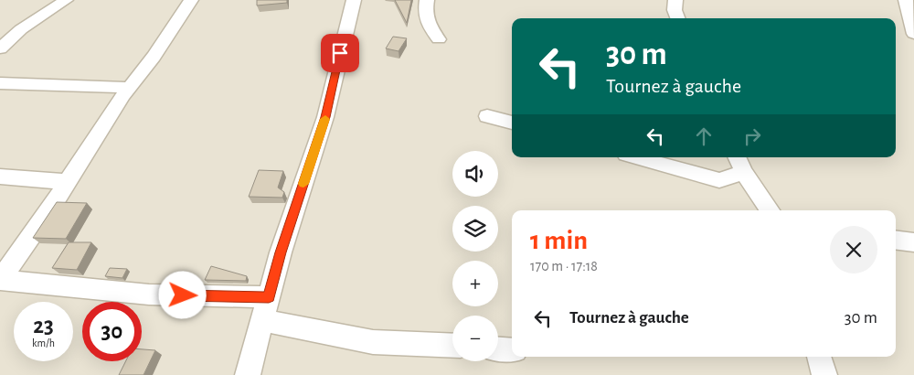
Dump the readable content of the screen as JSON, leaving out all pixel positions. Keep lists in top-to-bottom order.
{
  "page": {
    "turn": ["30 m", "Tournez à gauche"],
    "map_buttons": ["+", "−"],
    "heading": ["1 min", "170 m · 17:18"],
    "list": [
      {
        "name": "Tournez à gauche",
        "value": "30 m"
      }
    ],
    "speed": "23 km/h",
    "limit": "30"
  }
}
